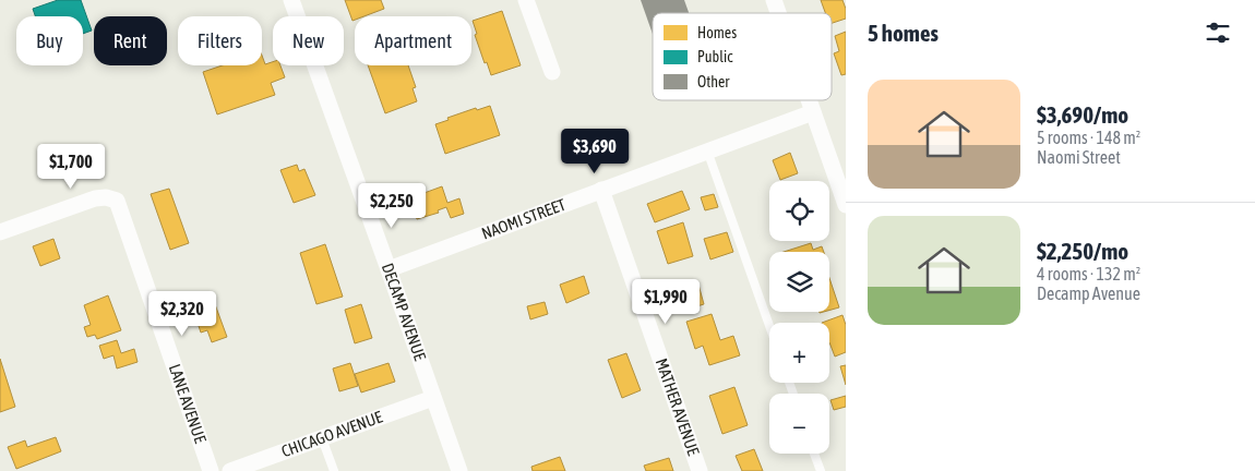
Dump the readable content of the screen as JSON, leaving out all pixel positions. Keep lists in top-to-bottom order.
{
  "streets": {
    "street": [
      "NAOMI STREET",
      "DECAMP AVENUE",
      "LANE AVENUE",
      "MATHER AVENUE",
      "CHICAGO AVENUE"
    ]
  },
  "crossings": [
    ["NAOMI STREET", "DECAMP AVENUE"],
    ["NAOMI STREET", "MATHER AVENUE"],
    ["DECAMP AVENUE", "CHICAGO AVENUE"]
  ],
  "legend": ["Homes", "Public", "Other"],
  "page": {
    "heading": "5 homes",
    "chip": [
      "Buy",
      "Rent",
      "Filters",
      "New",
      "Apartment"
    ],
    "list": [
      {
        "name": "$3,690/mo",
        "note": "5 rooms · 148 m² · Naomi Street"
      },
      {
        "name": "$2,250/mo",
        "note": "4 rooms · 132 m² · Decamp Avenue"
      }
    ],
    "price": [
      "$3,690",
      "$1,700",
      "$2,250",
      "$1,990",
      "$2,320"
    ],
    "map_buttons": ["+", "−"]
  }
}
